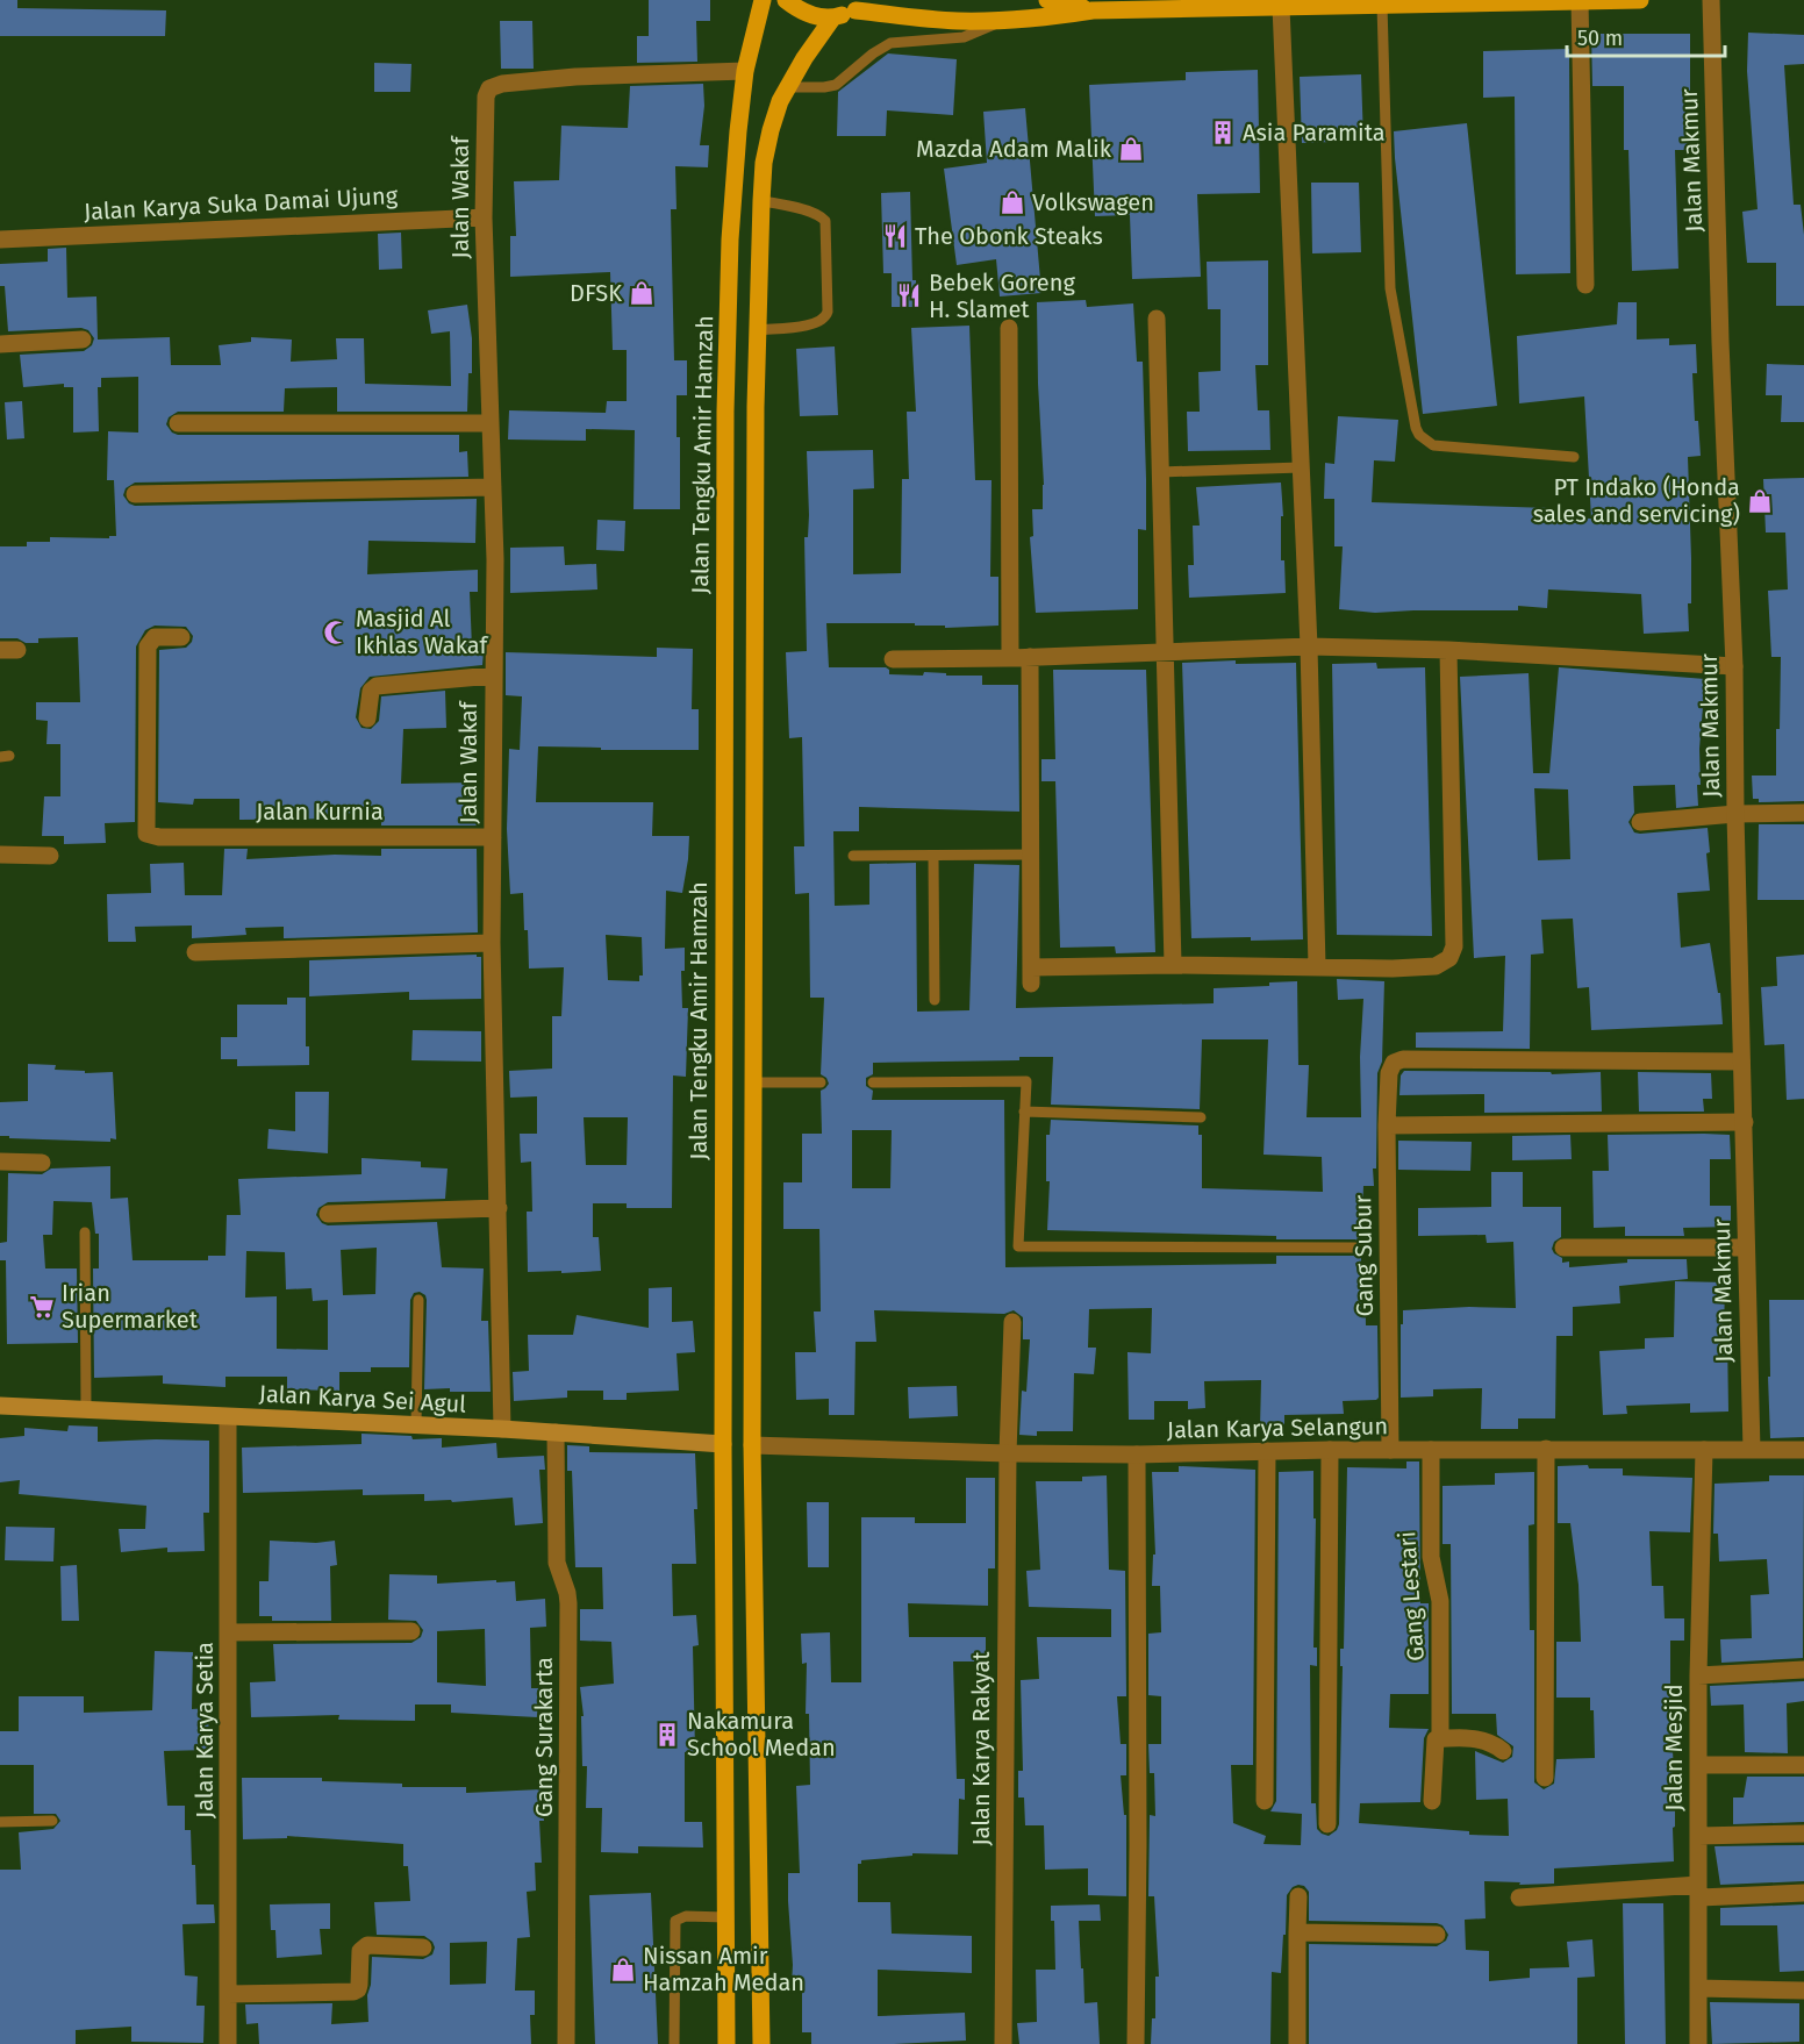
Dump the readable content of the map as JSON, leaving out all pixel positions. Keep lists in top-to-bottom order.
{
  "streets": {
    "main road": ["Jalan Tengku Amir Hamzah", "Jalan Karya Sei Agul"],
    "street": [
      "Jalan Makmur",
      "Jalan Wakaf",
      "Jalan Karya Suka Damai Ujung",
      "Jalan Kurnia",
      "Gang Subur",
      "Jalan Karya Selangun",
      "Gang Lestari",
      "Jalan Karya Setia",
      "Gang Surakarta",
      "Jalan Mesjid",
      "Jalan Karya Rakyat"
    ]
  },
  "crossings": [
    ["Jalan Makmur", "Gang Subur"],
    ["Jalan Makmur", "Jalan Karya Selangun"],
    ["Jalan Wakaf", "Jalan Karya Suka Damai Ujung"],
    ["Jalan Wakaf", "Jalan Tengku Amir Hamzah"],
    ["Jalan Wakaf", "Jalan Kurnia"],
    ["Jalan Wakaf", "Jalan Karya Sei Agul"],
    ["Jalan Tengku Amir Hamzah", "Jalan Karya Sei Agul"],
    ["Gang Subur", "Jalan Karya Selangun"],
    ["Jalan Karya Sei Agul", "Jalan Karya Setia"],
    ["Jalan Karya Sei Agul", "Gang Surakarta"],
    ["Jalan Karya Selangun", "Gang Lestari"],
    ["Jalan Karya Selangun", "Jalan Mesjid"],
    ["Jalan Karya Selangun", "Jalan Karya Rakyat"]
  ],
  "places": {
    "building": ["Asia Paramita", "Nakamura School Medan"],
    "shop": [
      "Mazda Adam Malik",
      "Volkswagen",
      "DFSK",
      "PT Indako (Honda sales and servicing)",
      "Nissan Amir Hamzah Medan"
    ],
    "restaurant": ["The Obonk Steaks", "Bebek Goreng H. Slamet"],
    "mosque": ["Masjid Al Ikhlas Wakaf"],
    "supermarket": ["Irian Supermarket"]
  },
  "scale_bar": "50 m"
}
